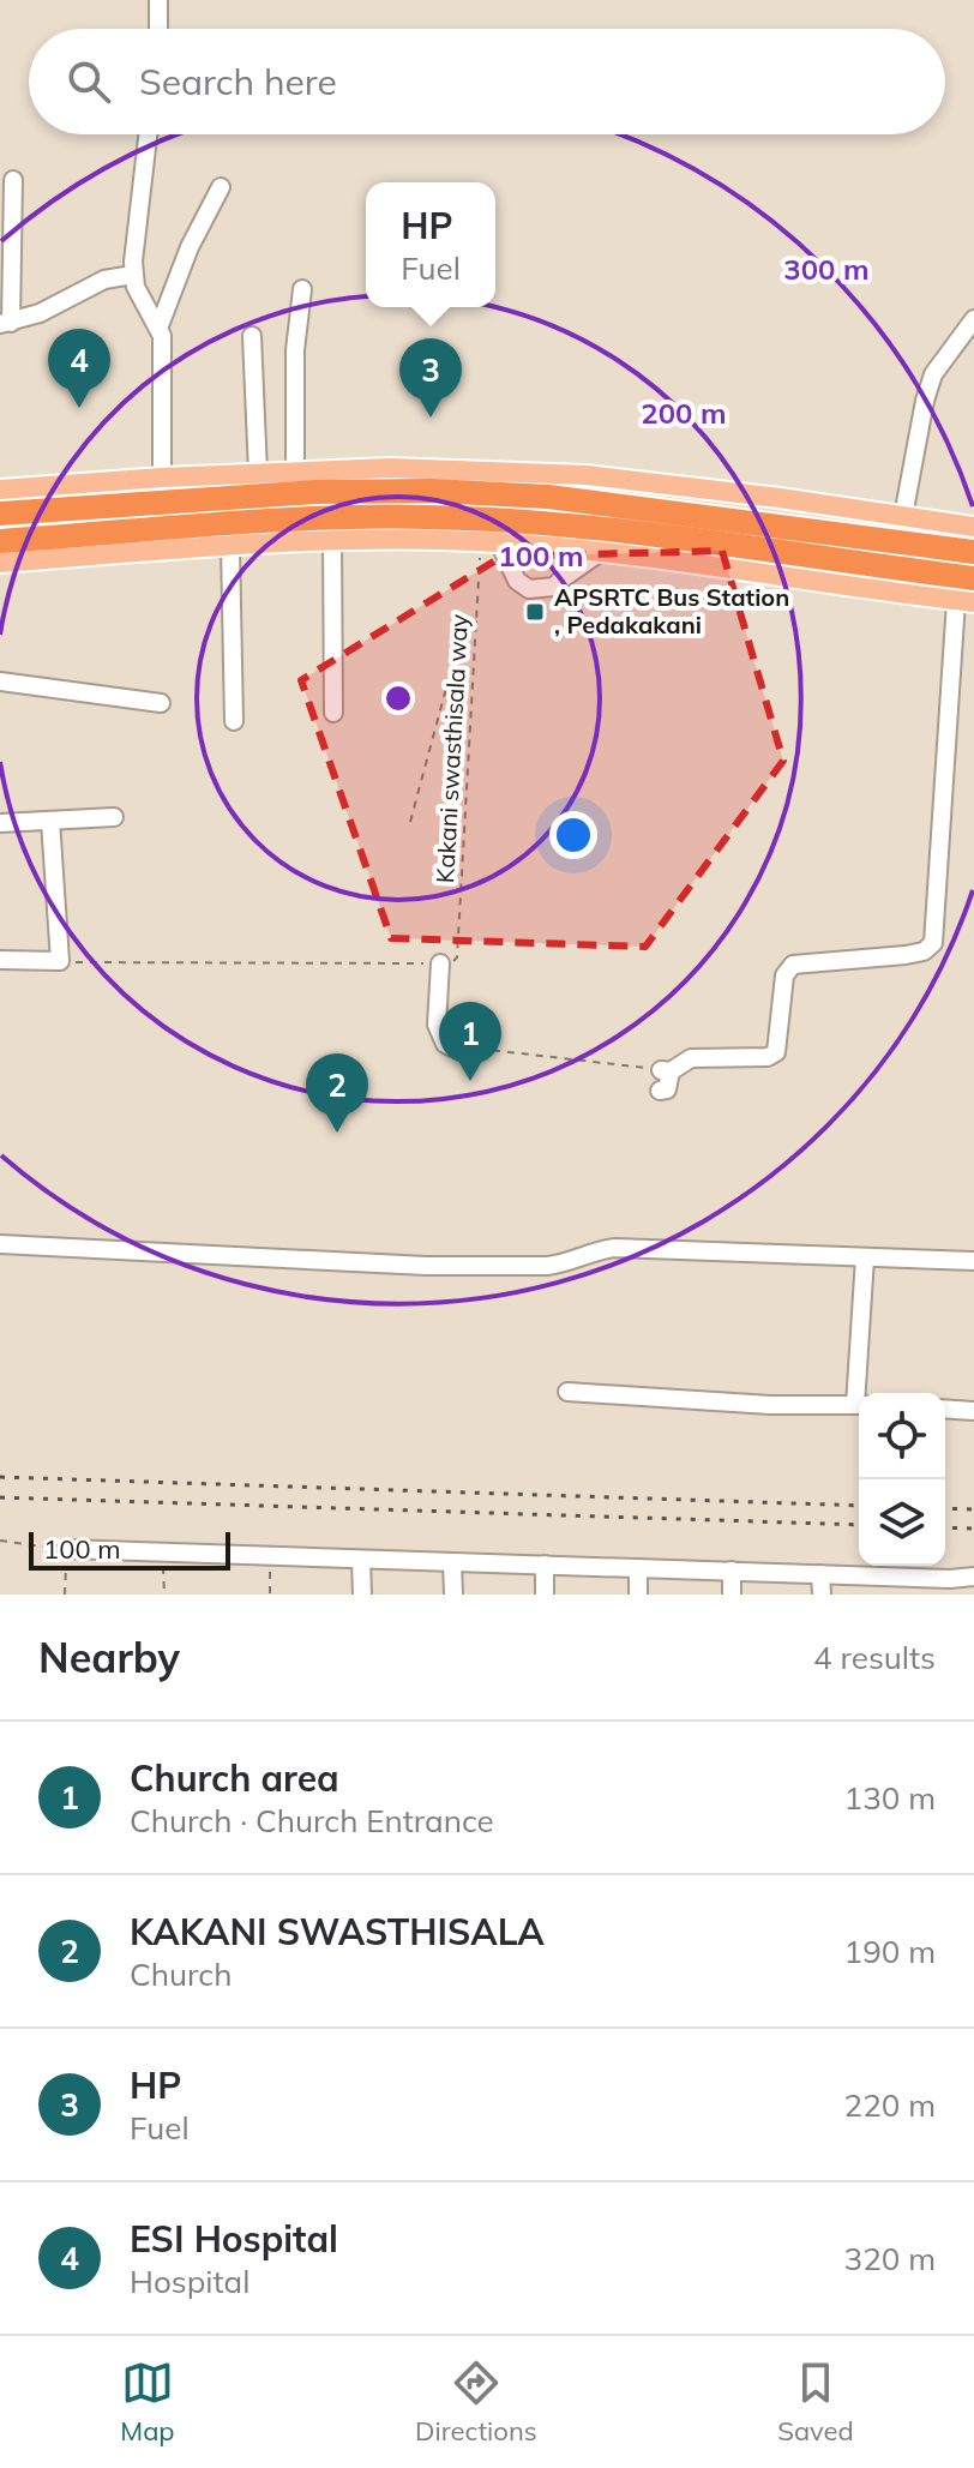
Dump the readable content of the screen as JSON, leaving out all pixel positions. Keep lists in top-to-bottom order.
{
  "streets": {
    "path": ["Kakani swasthisala way"]
  },
  "places": {
    "transit": ["APSRTC Bus Station , Pedakakani"]
  },
  "scale_bar": "100 m",
  "page": {
    "search": "Search here",
    "popup": ["HP", "Fuel"],
    "pins": [
      "4",
      "3",
      "1",
      "2"
    ],
    "scale": "100 m",
    "heading": ["Nearby", "4 results"],
    "list": [
      {
        "mark": "1",
        "name": "Church area",
        "note": "Church · Church Entrance",
        "value": "130 m"
      },
      {
        "mark": "2",
        "name": "KAKANI SWASTHISALA",
        "note": "Church",
        "value": "190 m"
      },
      {
        "mark": "3",
        "name": "HP",
        "note": "Fuel",
        "value": "220 m"
      },
      {
        "mark": "4",
        "name": "ESI Hospital",
        "note": "Hospital",
        "value": "320 m"
      }
    ],
    "nav": ["Map", "Directions", "Saved"]
  },
  "rings": ["300 m", "200 m", "100 m"]
}
